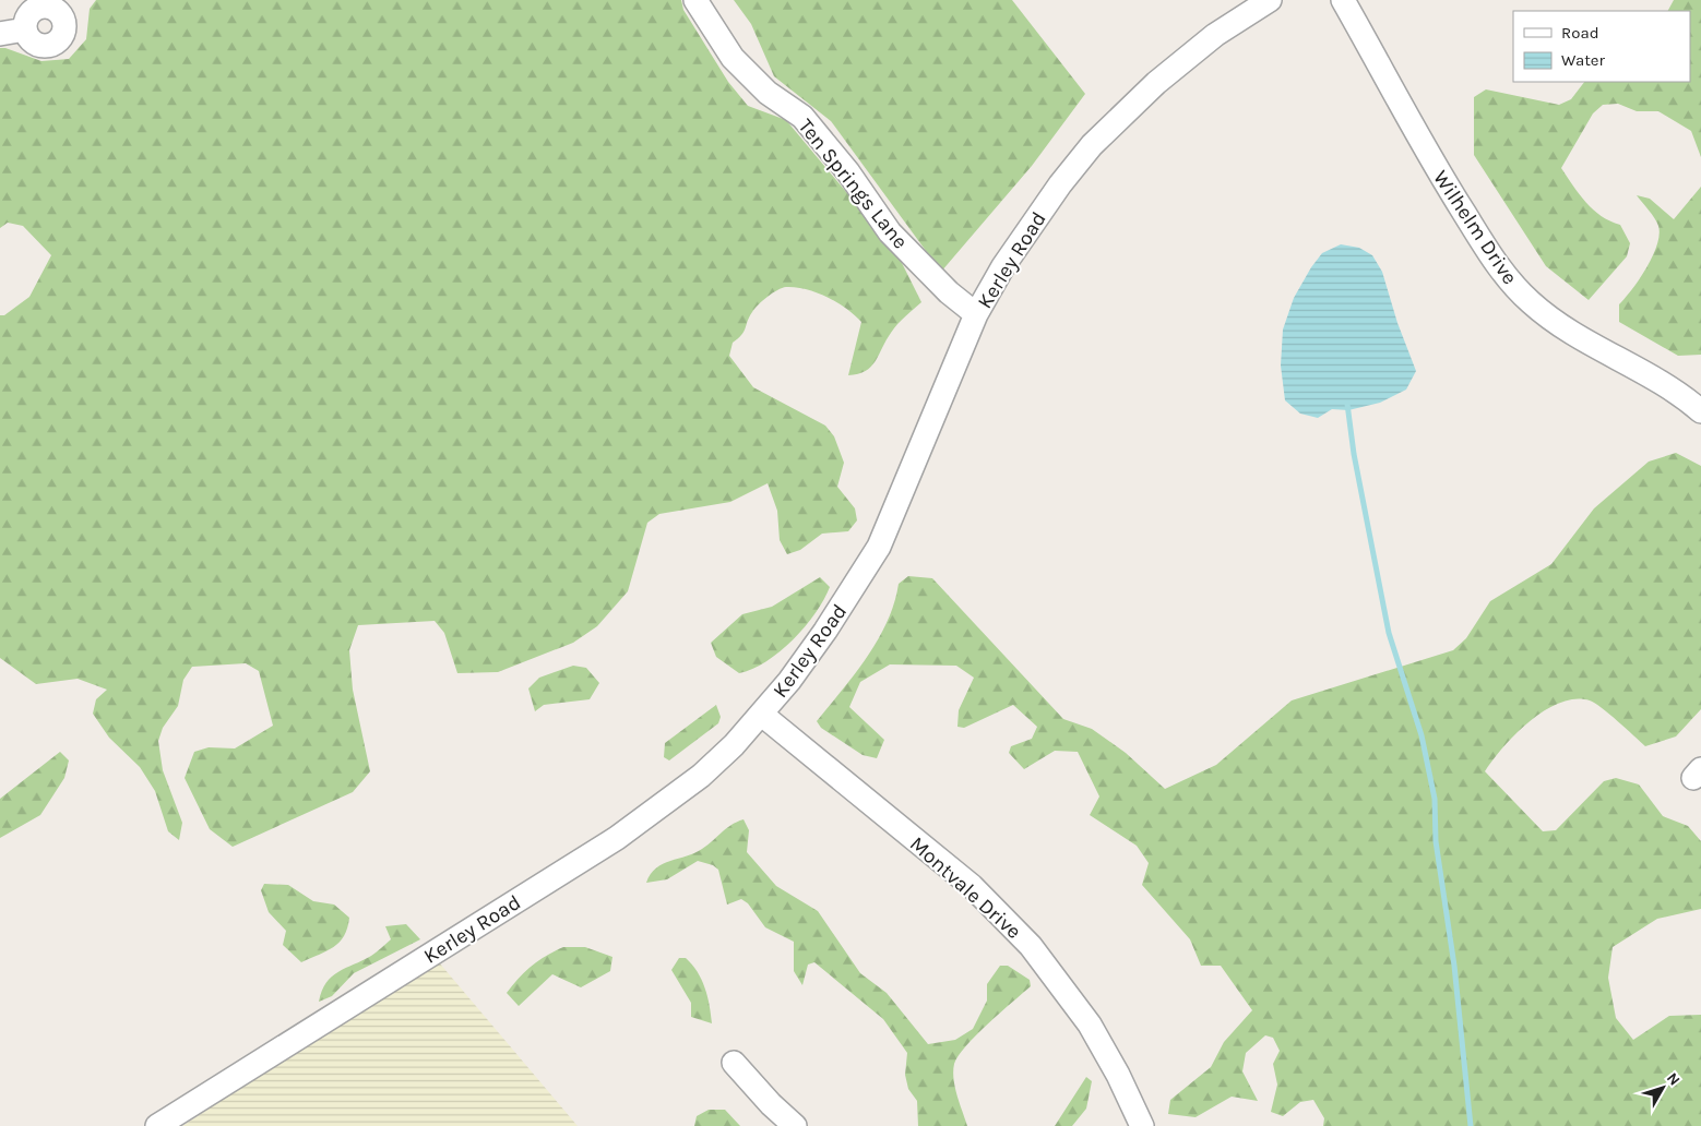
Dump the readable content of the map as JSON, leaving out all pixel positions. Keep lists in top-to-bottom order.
{
  "streets": {
    "street": [
      "Ten Springs Lane",
      "Wilhelm Drive",
      "Kerley Road",
      "Montvale Drive"
    ]
  },
  "crossings": [
    ["Ten Springs Lane", "Kerley Road"],
    ["Kerley Road", "Montvale Drive"]
  ],
  "legend": ["Road", "Water"],
  "north": "top right"
}
